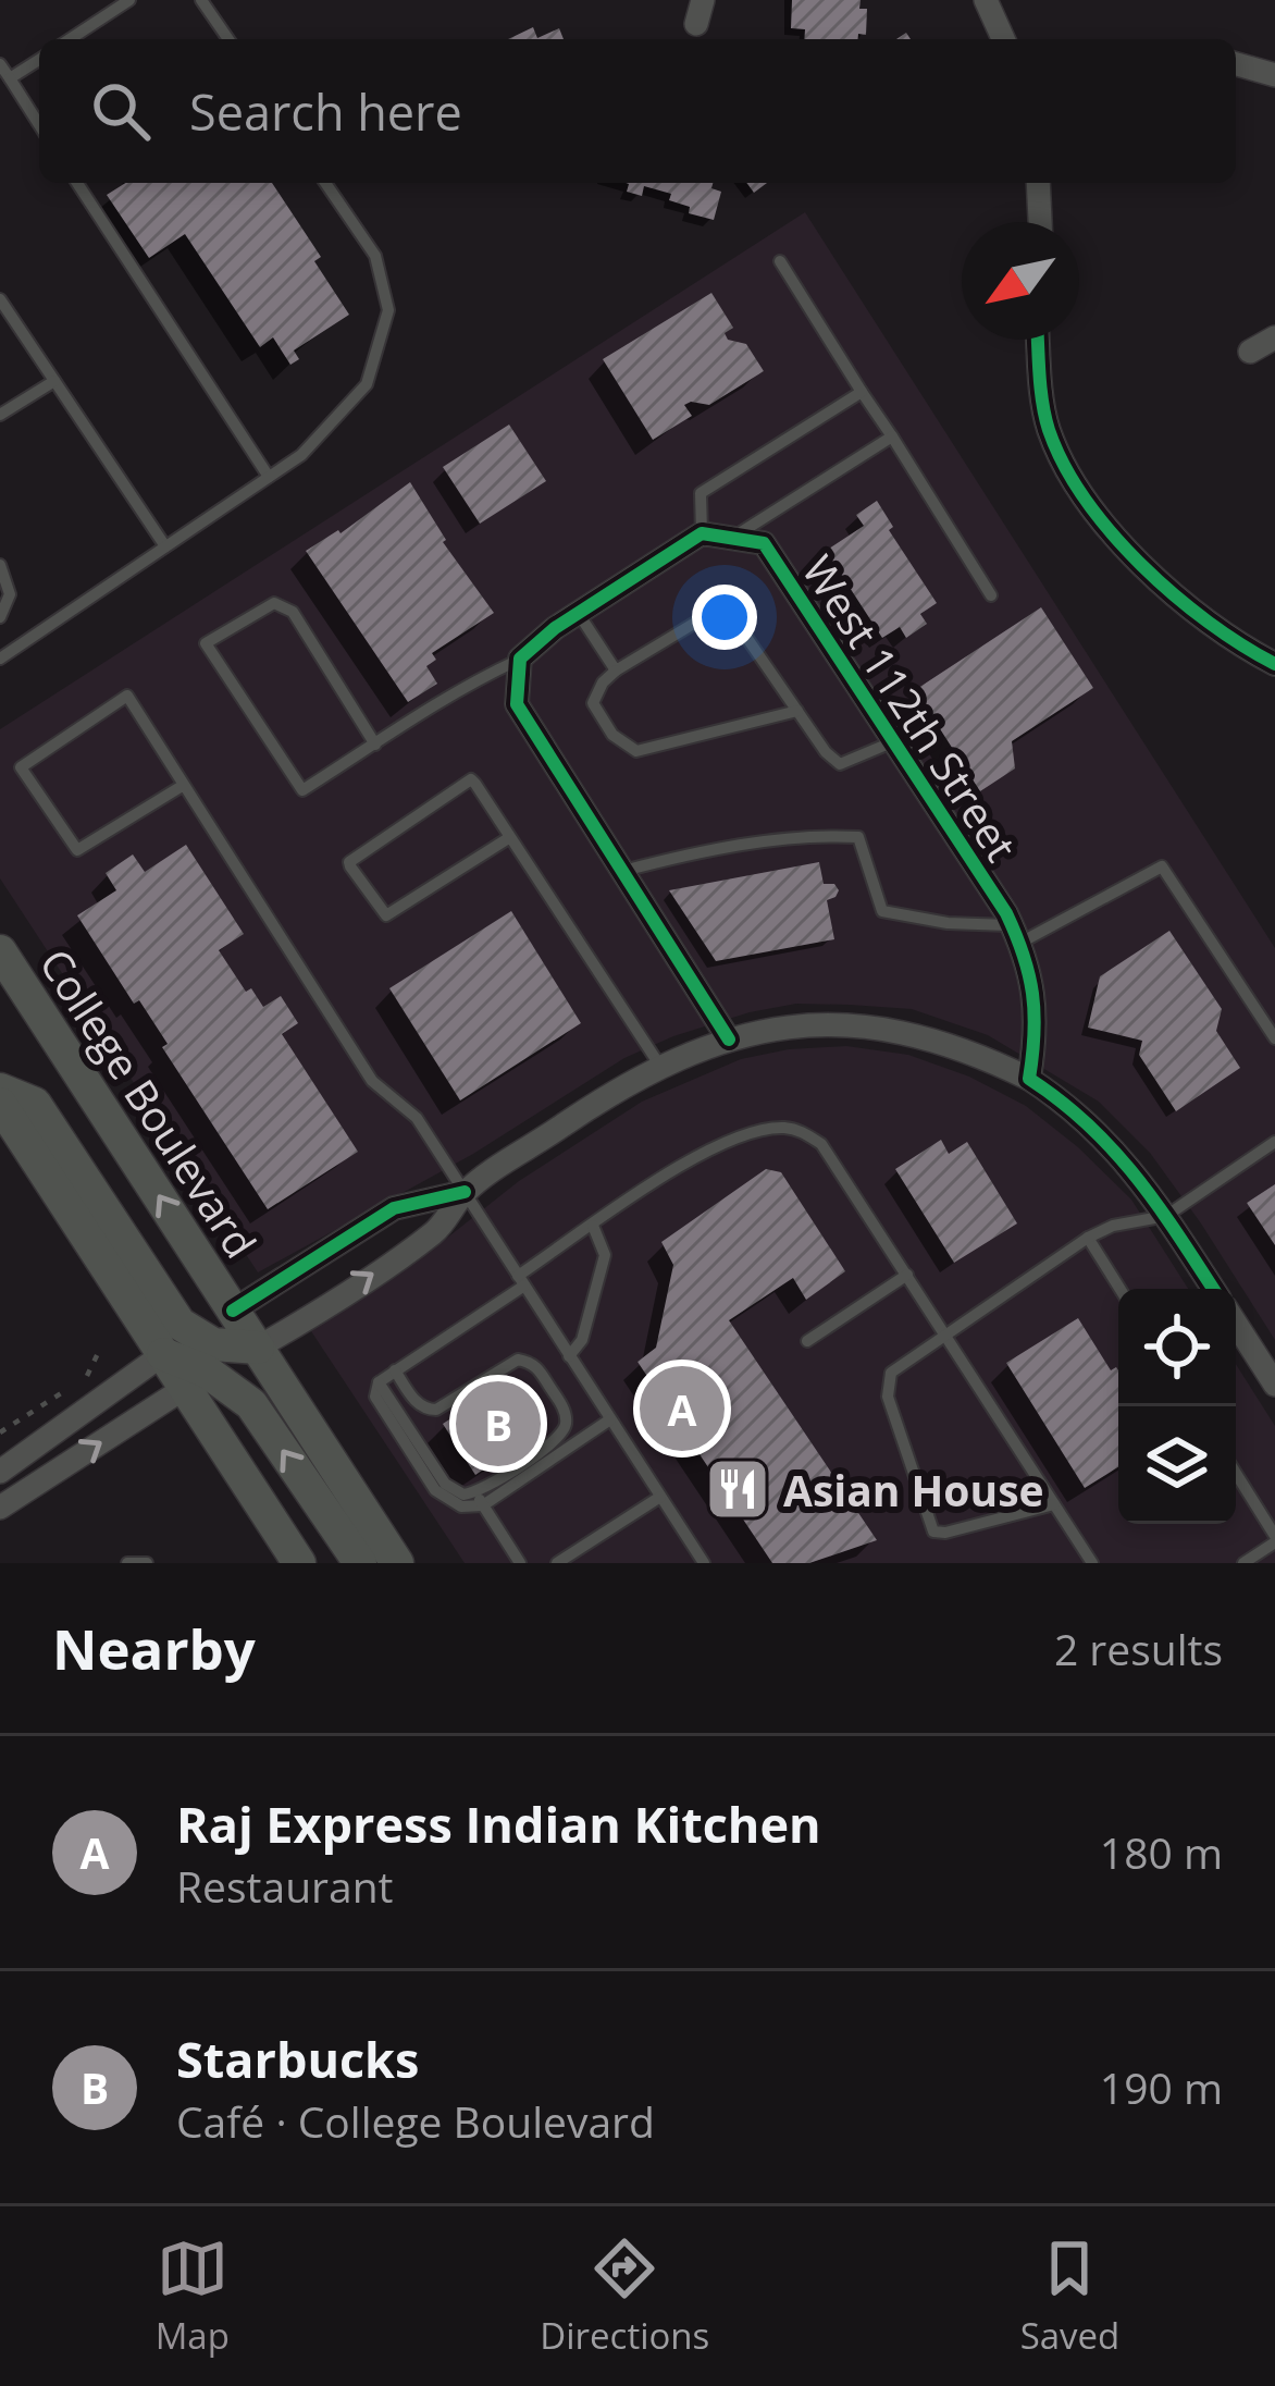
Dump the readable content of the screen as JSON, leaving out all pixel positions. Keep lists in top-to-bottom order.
{
  "streets": {
    "main road": ["College Boulevard"],
    "street": ["West 112th Street"]
  },
  "places": {
    "restaurant": ["Asian House"]
  },
  "north": "bottom left",
  "page": {
    "search": "Search here",
    "pins": ["A", "B"],
    "heading": ["Nearby", "2 results"],
    "list": [
      {
        "mark": "A",
        "name": "Raj Express Indian Kitchen",
        "note": "Restaurant",
        "value": "180 m"
      },
      {
        "mark": "B",
        "name": "Starbucks",
        "note": "Café · College Boulevard",
        "value": "190 m"
      }
    ],
    "nav": ["Map", "Directions", "Saved"]
  }
}
